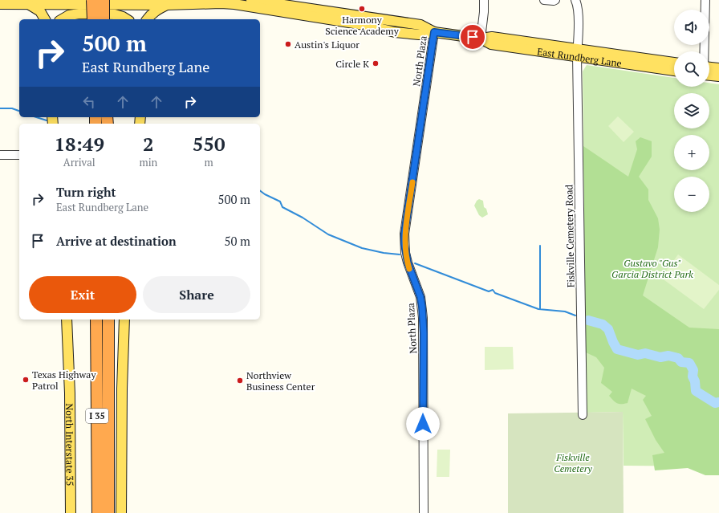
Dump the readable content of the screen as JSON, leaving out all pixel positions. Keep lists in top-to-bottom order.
{
  "streets": {
    "highway": ["I 35"],
    "main road": ["East Rundberg Lane", "North Interstate 35"],
    "street": ["North Plaza", "Fiskville Cemetery Road"]
  },
  "crossings": [
    ["East Rundberg Lane", "North Plaza"],
    ["East Rundberg Lane", "Fiskville Cemetery Road"]
  ],
  "parks": ["Gustavo \"Gus\" Garcia District Park", "Fiskville Cemetery"],
  "places": [
    "Harmony Science Academy",
    "Austin's Liquor",
    "Circle K",
    "Texas Highway Patrol",
    "Northview Business Center"
  ],
  "page": {
    "map_buttons": ["+", "−"],
    "turn": ["500 m", "East Rundberg Lane"],
    "eta": [
      "18:49",
      "Arrival",
      "2",
      "min",
      "550",
      "m"
    ],
    "list": [
      {
        "name": "Turn right",
        "note": "East Rundberg Lane",
        "value": "500 m"
      },
      {
        "name": "Arrive at destination",
        "value": "50 m"
      }
    ],
    "buttons": ["Exit", "Share"]
  }
}
